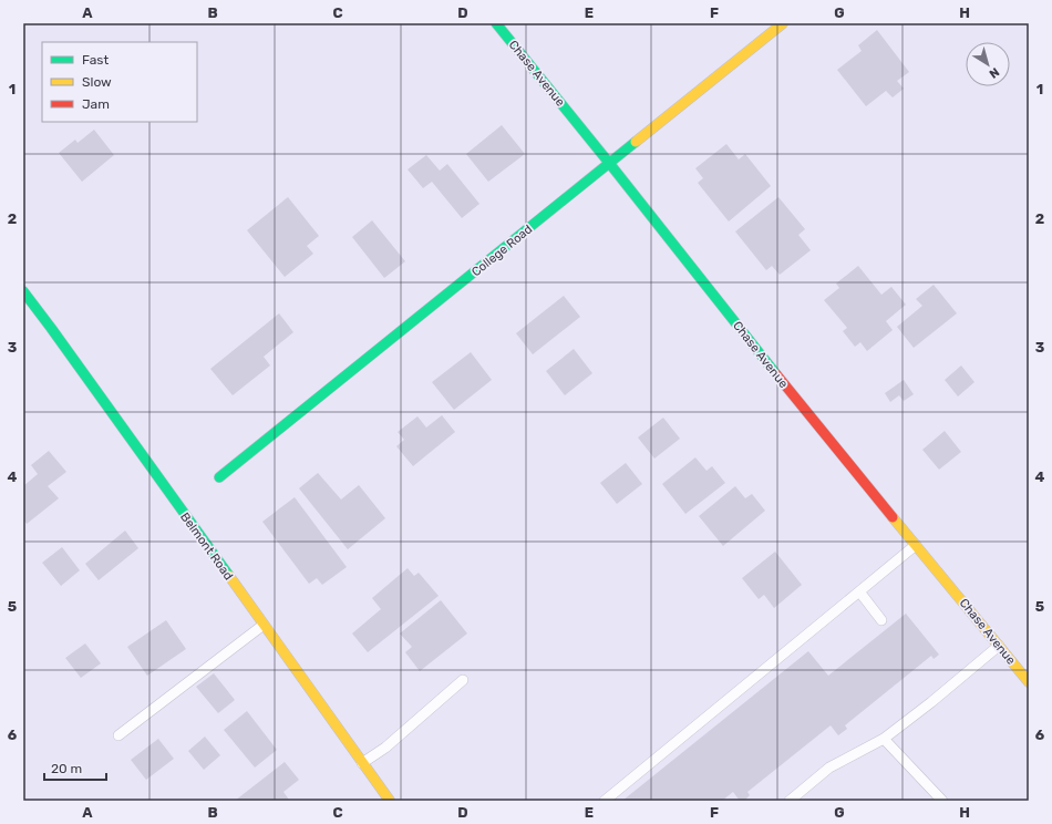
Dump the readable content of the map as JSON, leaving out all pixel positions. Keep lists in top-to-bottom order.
{
  "streets": {
    "street": ["Chase Avenue", "College Road", "Belmont Road"]
  },
  "crossings": [
    ["Chase Avenue", "College Road"]
  ],
  "legend": ["Fast", "Slow", "Jam"],
  "scale_bar": "20 m",
  "north": "bottom right",
  "grid": {
    "columns": [
      "A",
      "B",
      "C",
      "D",
      "E",
      "F",
      "G",
      "H"
    ],
    "rows": [
      "1",
      "2",
      "3",
      "4",
      "5",
      "6"
    ]
  }
}
